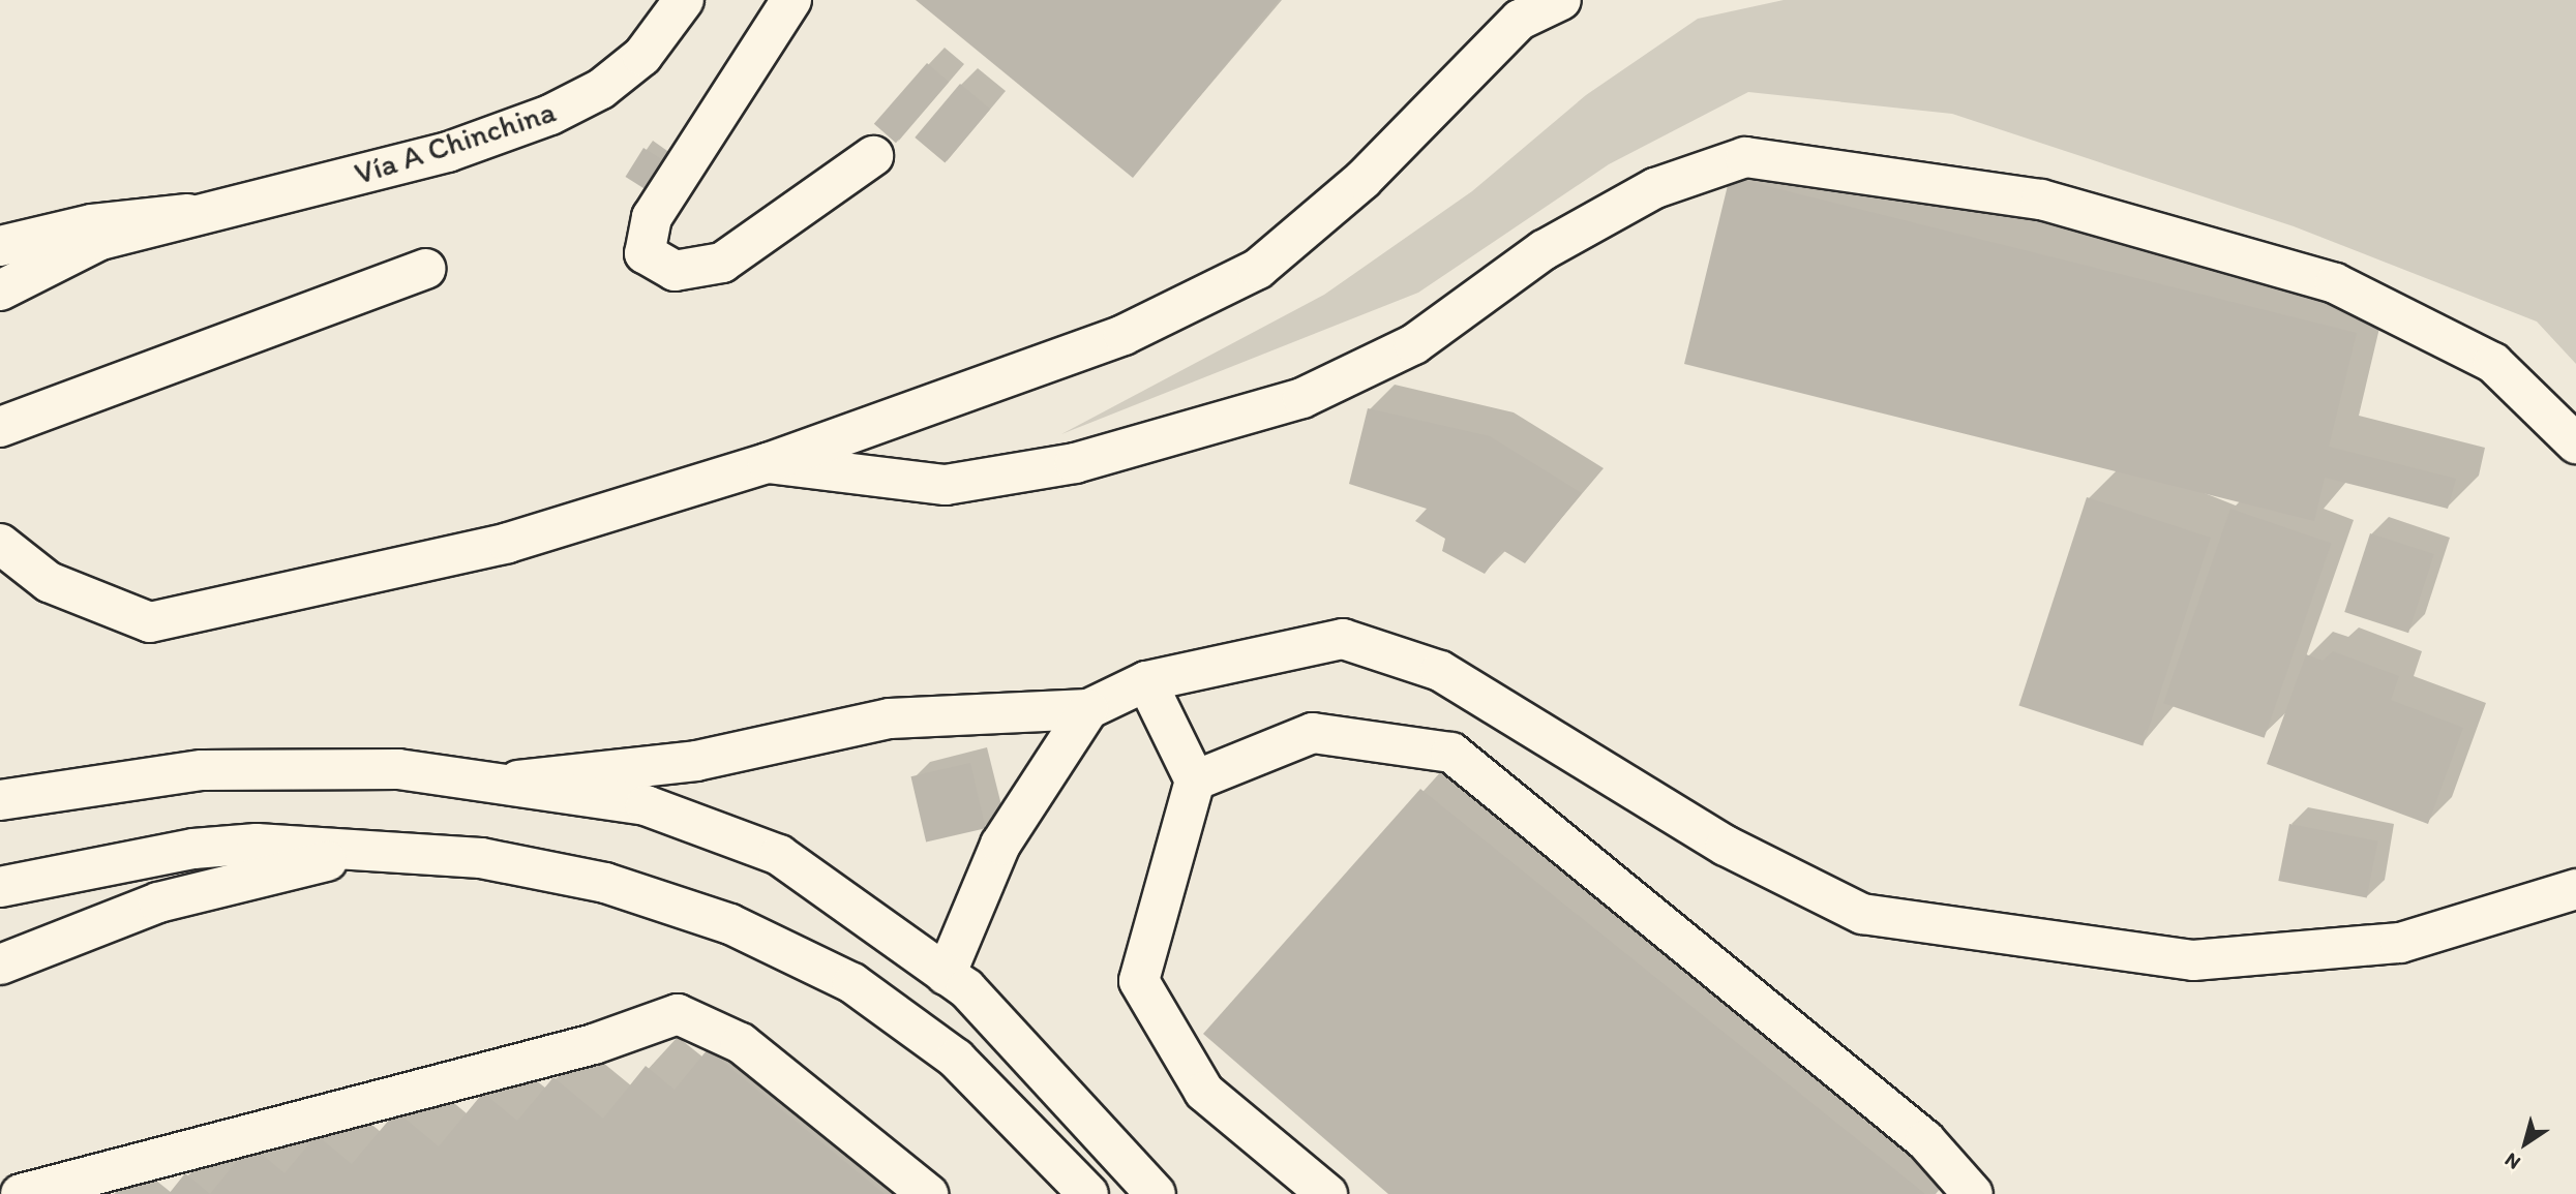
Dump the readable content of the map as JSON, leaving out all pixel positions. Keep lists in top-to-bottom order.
{
  "streets": {
    "main road": ["Vía A Chinchina"]
  },
  "north": "bottom left"
}
